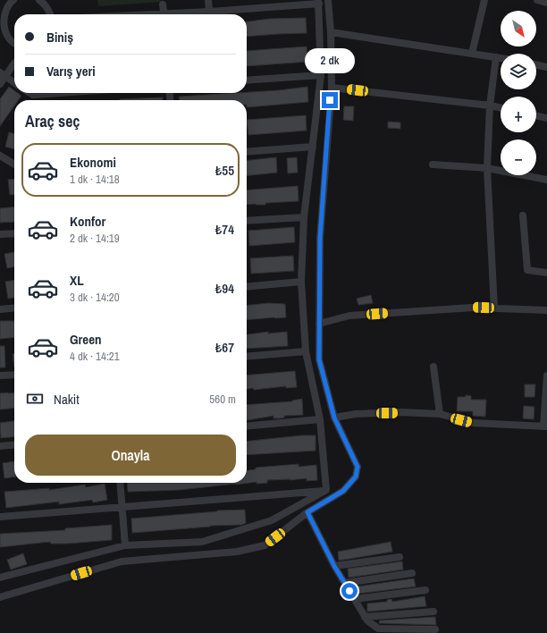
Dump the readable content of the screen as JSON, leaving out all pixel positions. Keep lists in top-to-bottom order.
{
  "north": "bottom right",
  "page": {
    "map_buttons": ["+", "−"],
    "banner": ["Biniş", "Varış yeri"],
    "bubble": "2 dk",
    "heading": "Araç seç",
    "list": [
      {
        "name": "Ekonomi",
        "note": "1 dk · 14:18",
        "value": "₺55"
      },
      {
        "name": "Konfor",
        "note": "2 dk · 14:19",
        "value": "₺74"
      },
      {
        "name": "XL",
        "note": "3 dk · 14:20",
        "value": "₺94"
      },
      {
        "name": "Green",
        "note": "4 dk · 14:21",
        "value": "₺67"
      }
    ],
    "pay": ["Nakit", "560 m"],
    "buttons": "Onayla"
  }
}
